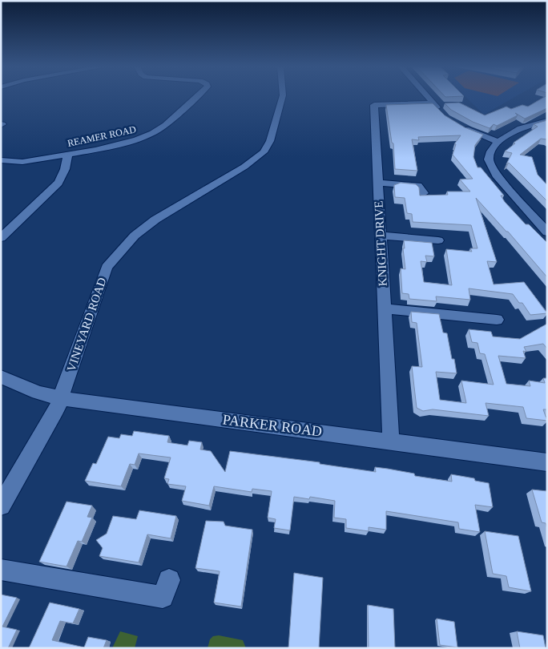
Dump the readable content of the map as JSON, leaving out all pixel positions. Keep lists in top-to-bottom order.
{
  "streets": {
    "street": [
      "REAMER ROAD",
      "KNIGHT DRIVE",
      "VINEYARD ROAD",
      "PARKER ROAD"
    ]
  },
  "crossings": [
    ["KNIGHT DRIVE", "PARKER ROAD"],
    ["VINEYARD ROAD", "PARKER ROAD"]
  ]
}
